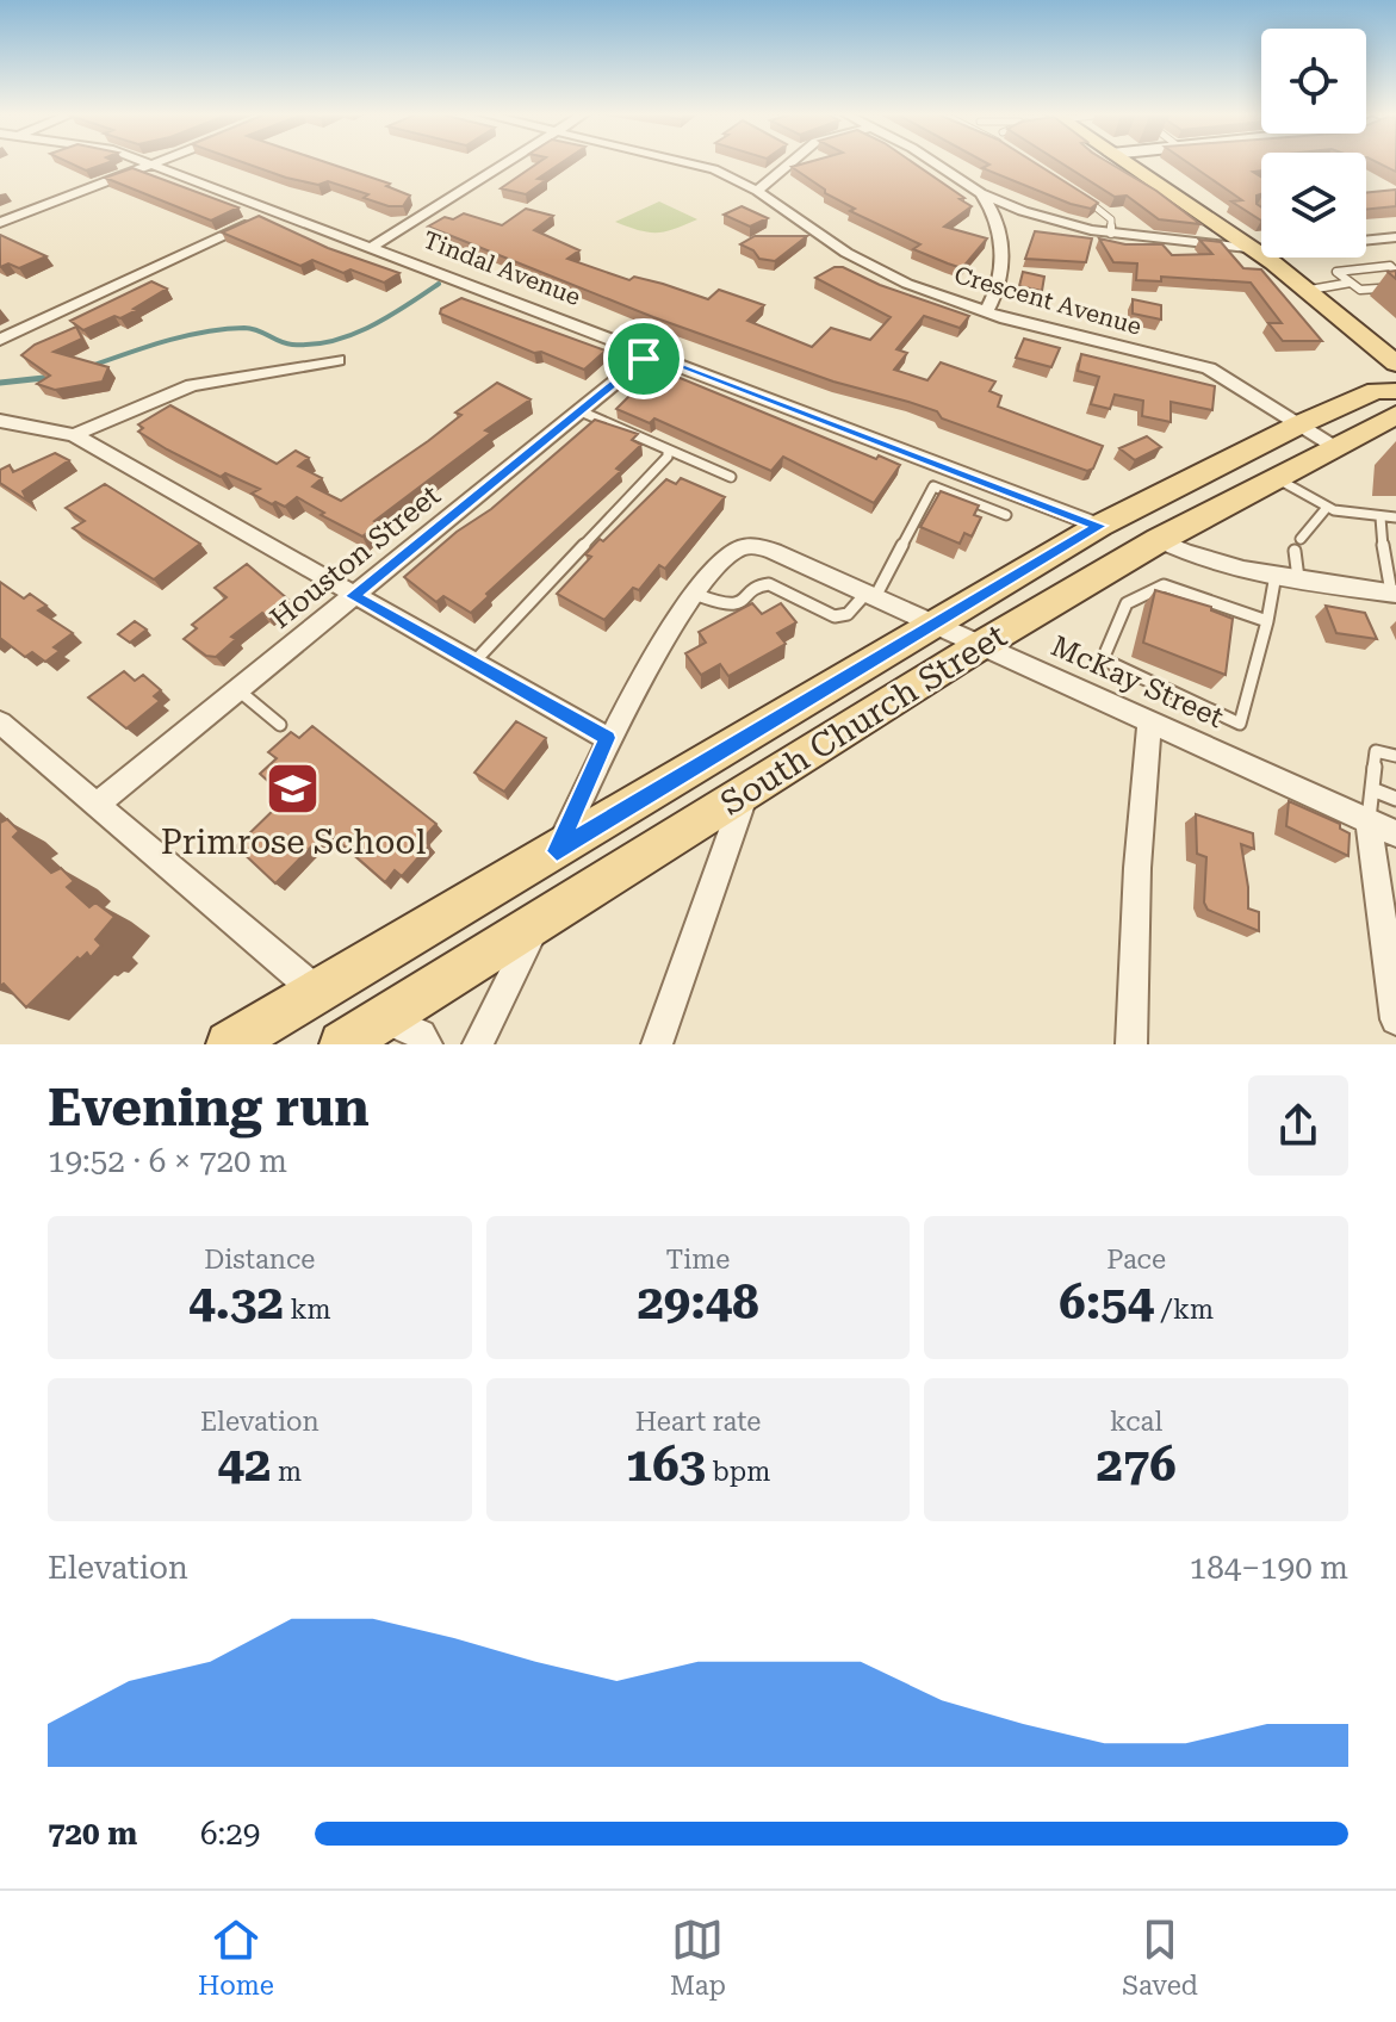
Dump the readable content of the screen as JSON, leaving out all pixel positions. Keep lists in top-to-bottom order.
{
  "streets": {
    "main road": ["South Church Street"],
    "street": [
      "Tindal Avenue",
      "Crescent Avenue",
      "Houston Street",
      "McKay Street"
    ]
  },
  "crossings": [
    ["Tindal Avenue", "Houston Street"],
    ["Tindal Avenue", "South Church Street"],
    ["Crescent Avenue", "South Church Street"],
    ["McKay Street", "South Church Street"]
  ],
  "places": {
    "school or university": ["Primrose School"]
  },
  "page": {
    "heading": ["Evening run", "19:52 · 6 × 720 m"],
    "stats": [
      ["Distance", "4.32 km"],
      ["Time", "29:48"],
      ["Pace", "6:54 /km"],
      ["Elevation", "42 m"],
      ["Heart rate", "163 bpm"],
      ["kcal", "276"]
    ],
    "chart": ["Elevation", "184–190 m"],
    "list": [
      {
        "name": "720 m",
        "note": "6:29"
      }
    ],
    "tabs": ["Home", "Map", "Saved"]
  }
}
